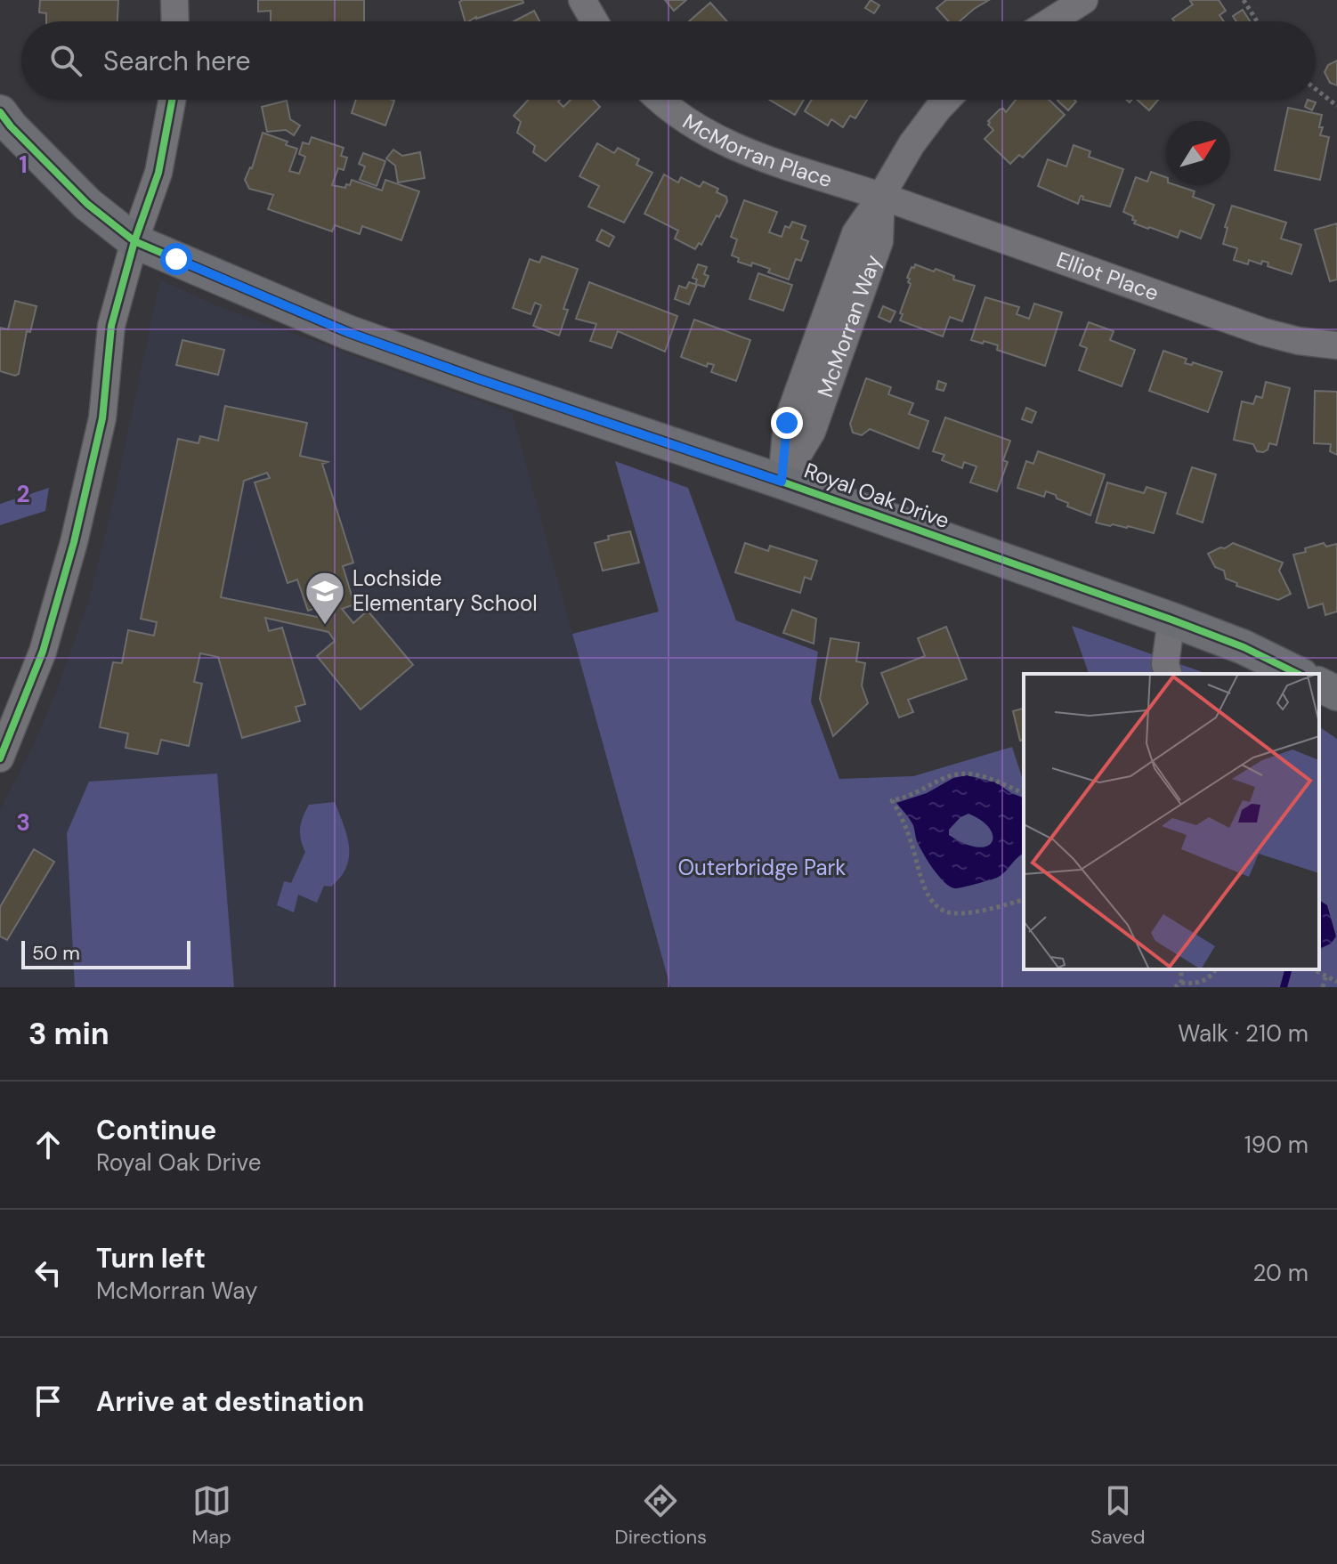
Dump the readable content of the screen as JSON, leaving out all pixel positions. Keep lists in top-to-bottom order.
{
  "streets": {
    "main road": ["Royal Oak Drive"],
    "street": ["McMorran Place", "Elliot Place", "McMorran Way"]
  },
  "crossings": [
    ["McMorran Place", "Elliot Place"],
    ["McMorran Place", "McMorran Way"],
    ["Elliot Place", "McMorran Way"],
    ["McMorran Way", "Royal Oak Drive"]
  ],
  "parks": ["Outerbridge Park"],
  "places": {
    "school or university": ["Lochside Elementary School"]
  },
  "scale_bar": "50 m",
  "north": "top right",
  "page": {
    "search": "Search here",
    "scale": "50 m",
    "heading": ["3 min", "Walk · 210 m"],
    "list": [
      ["Continue", "Royal Oak Drive", "190 m"],
      ["Turn left", "McMorran Way", "20 m"],
      "Arrive at destination"
    ],
    "nav": ["Map", "Directions", "Saved"]
  },
  "grid": {
    "rows": ["1", "2", "3"]
  }
}
